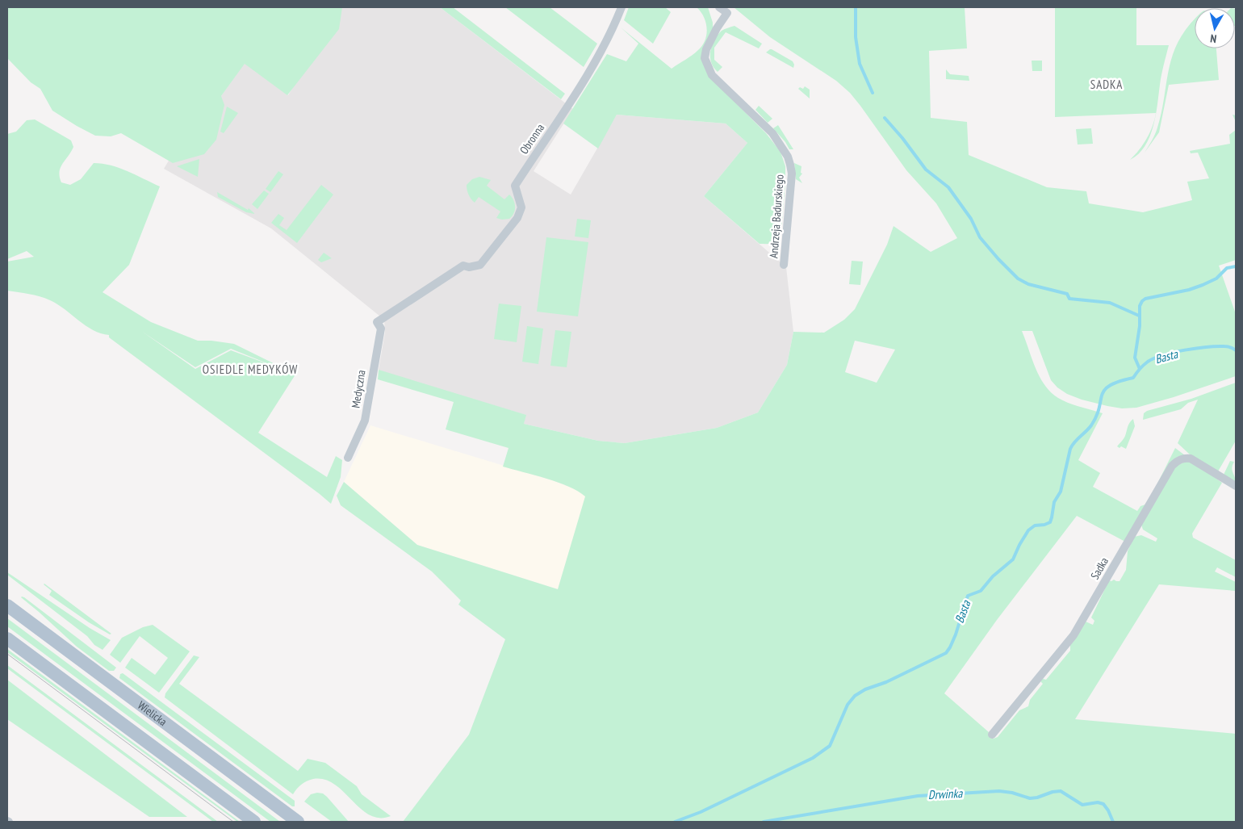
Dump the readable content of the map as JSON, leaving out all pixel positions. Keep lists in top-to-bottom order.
{
  "streets": {
    "main road": ["Wielicka"],
    "street": [
      "Obronna",
      "Andrzeja Badurskiego",
      "Medyczna",
      "Sadka"
    ]
  },
  "crossings": [
    ["Obronna", "Medyczna"]
  ],
  "districts": ["SADKA", "OSIEDLE MEDYKÓW"],
  "water": ["Basta", "Drwinka"],
  "north": "bottom"
}
